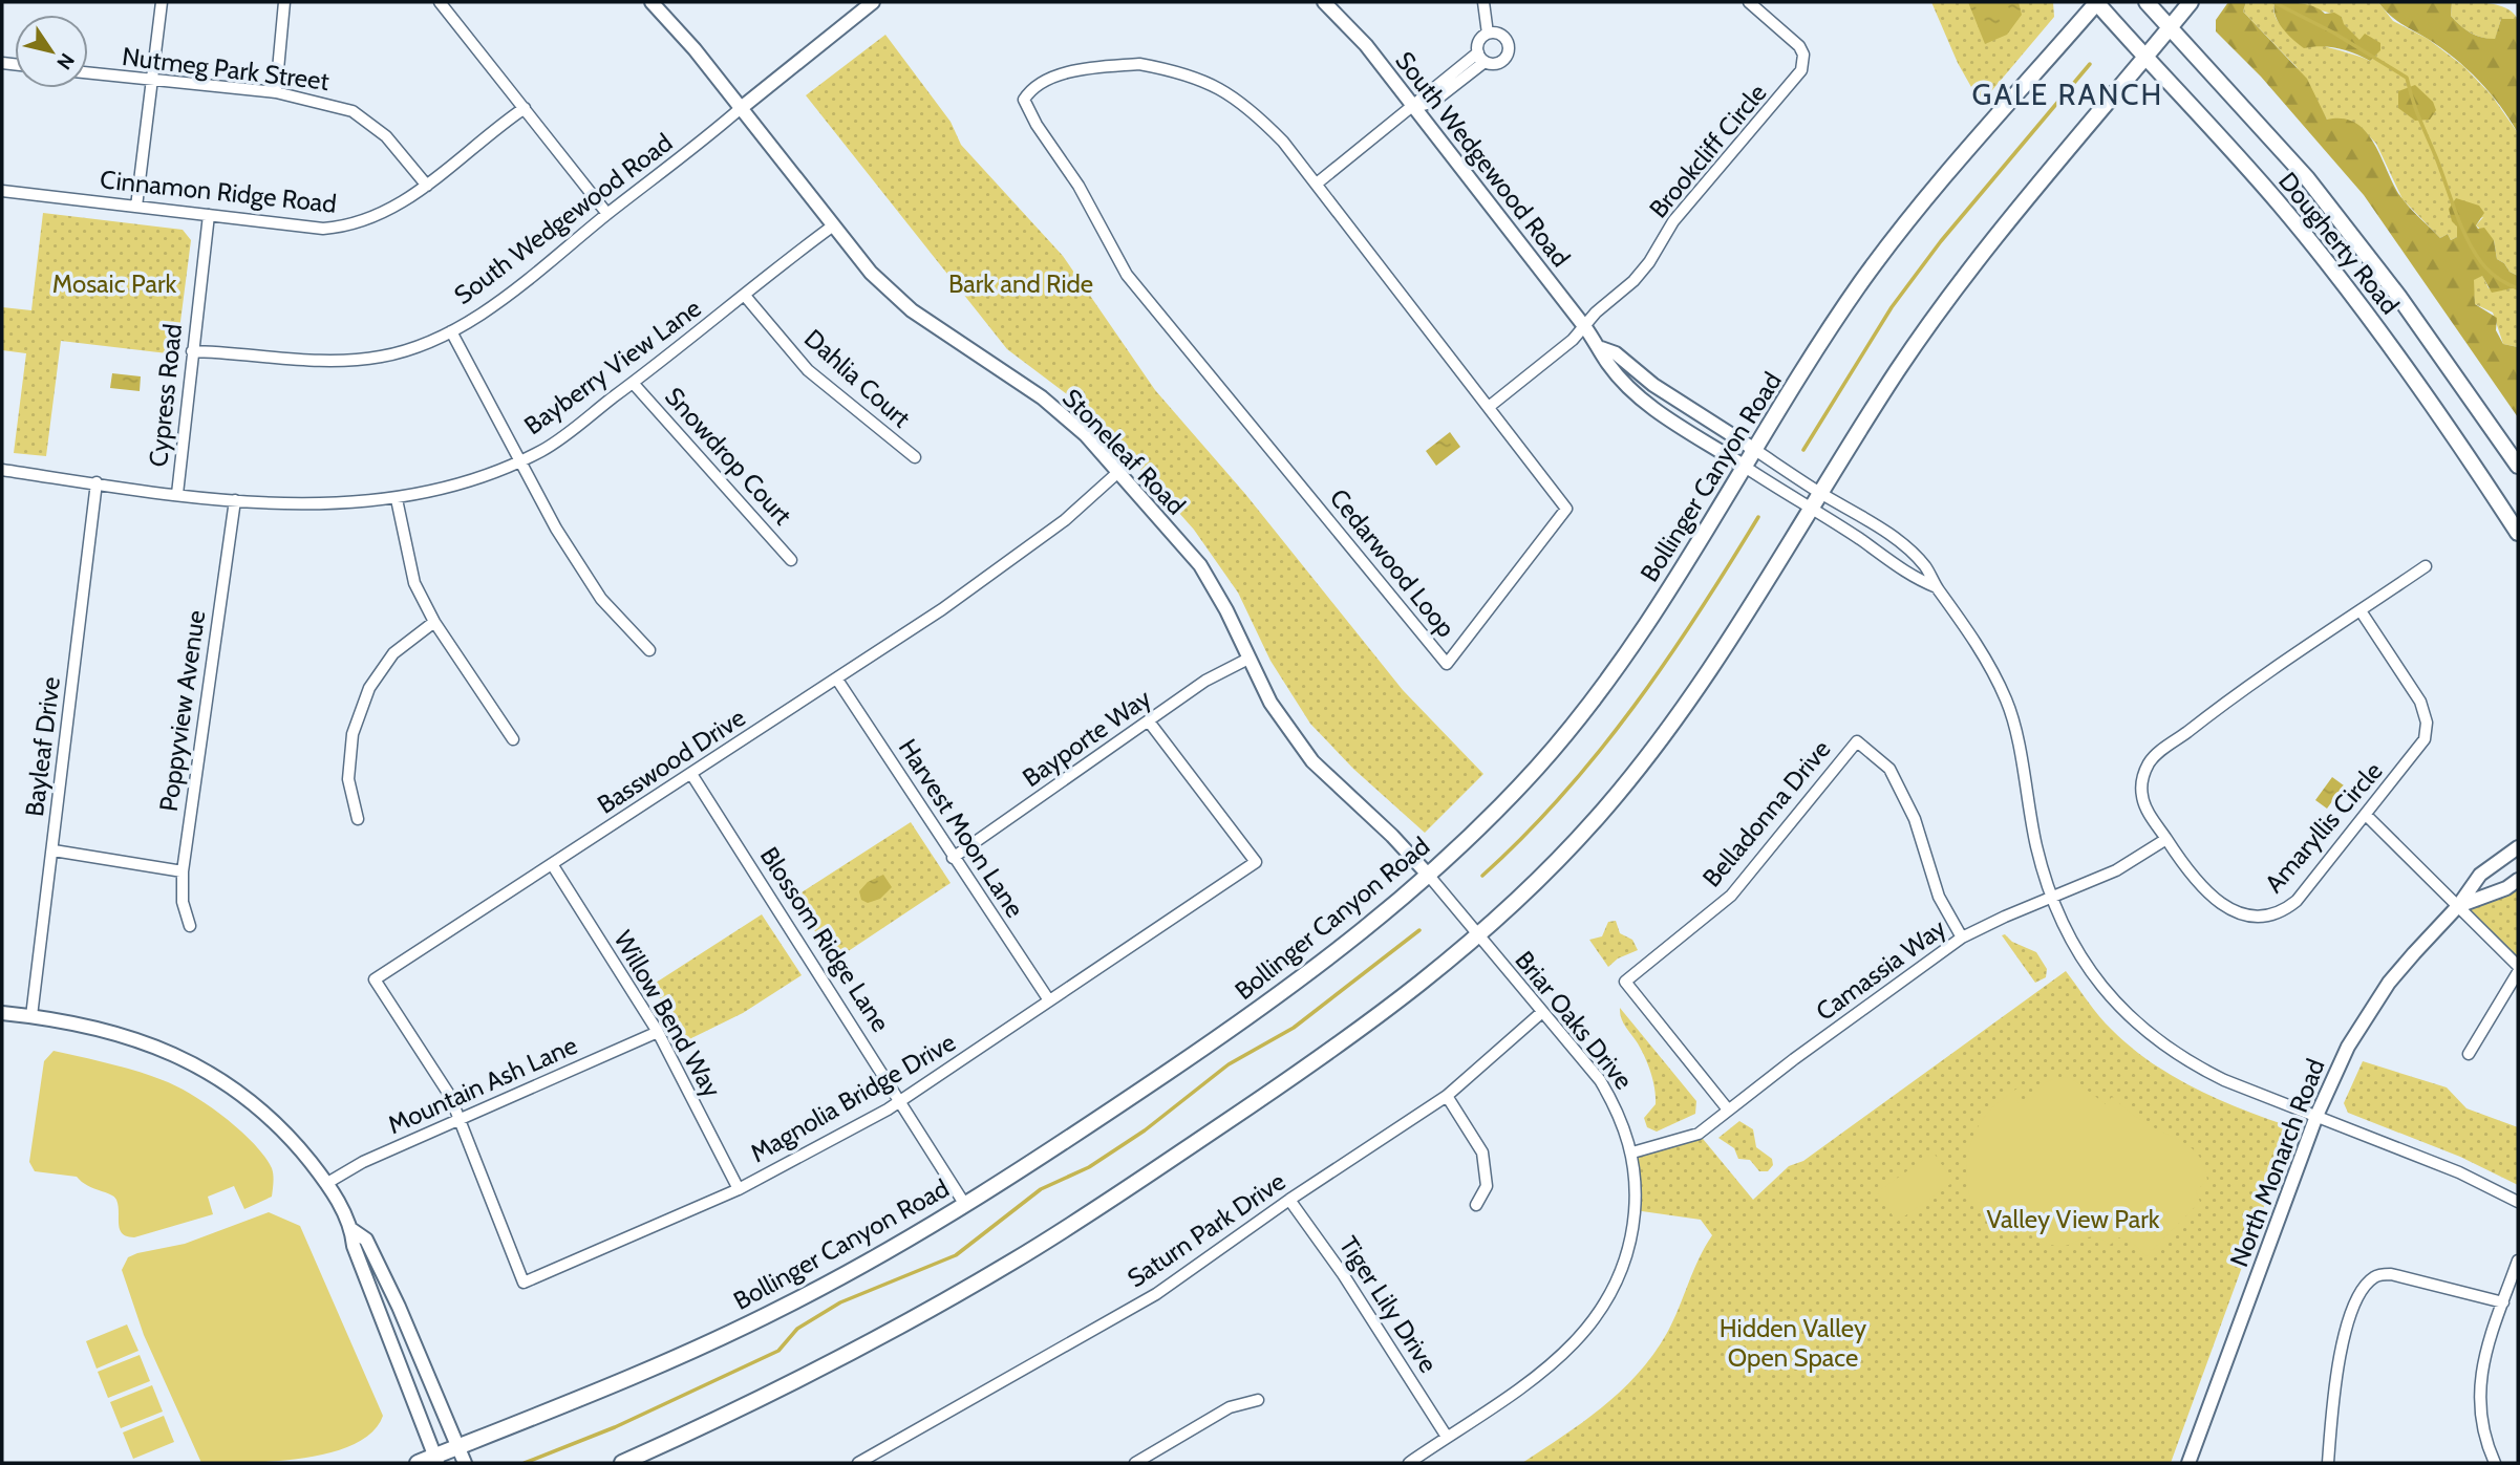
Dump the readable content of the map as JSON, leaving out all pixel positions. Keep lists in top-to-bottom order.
{
  "streets": {
    "main road": ["Dougherty Road", "Bollinger Canyon Road"],
    "street": [
      "Nutmeg Park Street",
      "Brookcliff Circle",
      "South Wedgewood Road",
      "Cinnamon Ridge Road",
      "Bayberry View Lane",
      "Dahlia Court",
      "Cypress Road",
      "Stoneleaf Road",
      "Snowdrop Court",
      "Cedarwood Loop",
      "Poppyview Avenue",
      "Bayporte Way",
      "Bayleaf Drive",
      "Basswood Drive",
      "Belladonna Drive",
      "Amaryllis Circle",
      "Harvest Moon Lane",
      "Blossom Ridge Lane",
      "Camassia Way",
      "Willow Bend Way",
      "Briar Oaks Drive",
      "Mountain Ash Lane",
      "Magnolia Bridge Drive",
      "North Monarch Road",
      "Saturn Park Drive",
      "Tiger Lily Drive"
    ]
  },
  "crossings": [
    ["Nutmeg Park Street", "Cinnamon Ridge Road"],
    ["Brookcliff Circle", "South Wedgewood Road"],
    ["Brookcliff Circle", "Cedarwood Loop"],
    ["South Wedgewood Road", "Cypress Road"],
    ["South Wedgewood Road", "Stoneleaf Road"],
    ["South Wedgewood Road", "Bollinger Canyon Road"],
    ["Cinnamon Ridge Road", "Cypress Road"],
    ["Dougherty Road", "Bollinger Canyon Road"],
    ["Bayberry View Lane", "Dahlia Court"],
    ["Bayberry View Lane", "Cypress Road"],
    ["Bayberry View Lane", "Stoneleaf Road"],
    ["Bayberry View Lane", "Snowdrop Court"],
    ["Bayberry View Lane", "Poppyview Avenue"],
    ["Bayberry View Lane", "Bayleaf Drive"],
    ["Stoneleaf Road", "Bollinger Canyon Road"],
    ["Stoneleaf Road", "Bayporte Way"],
    ["Stoneleaf Road", "Basswood Drive"],
    ["Stoneleaf Road", "Briar Oaks Drive"],
    ["Bollinger Canyon Road", "Blossom Ridge Lane"],
    ["Bollinger Canyon Road", "Briar Oaks Drive"],
    ["Bayporte Way", "Harvest Moon Lane"],
    ["Bayporte Way", "Magnolia Bridge Drive"],
    ["Basswood Drive", "Harvest Moon Lane"],
    ["Basswood Drive", "Blossom Ridge Lane"],
    ["Basswood Drive", "Willow Bend Way"],
    ["Basswood Drive", "Mountain Ash Lane"],
    ["Basswood Drive", "Magnolia Bridge Drive"],
    ["Belladonna Drive", "Camassia Way"],
    ["Amaryllis Circle", "Camassia Way"],
    ["Harvest Moon Lane", "Magnolia Bridge Drive"],
    ["Blossom Ridge Lane", "Magnolia Bridge Drive"],
    ["Camassia Way", "Briar Oaks Drive"],
    ["Willow Bend Way", "Mountain Ash Lane"],
    ["Willow Bend Way", "Magnolia Bridge Drive"],
    ["Briar Oaks Drive", "Saturn Park Drive"],
    ["Briar Oaks Drive", "Tiger Lily Drive"],
    ["Mountain Ash Lane", "Magnolia Bridge Drive"],
    ["Saturn Park Drive", "Tiger Lily Drive"]
  ],
  "districts": ["GALE RANCH"],
  "parks": [
    "Mosaic Park",
    "Bark and Ride",
    "Valley View Park",
    "Hidden Valley Open Space"
  ],
  "north": "bottom right"
}
